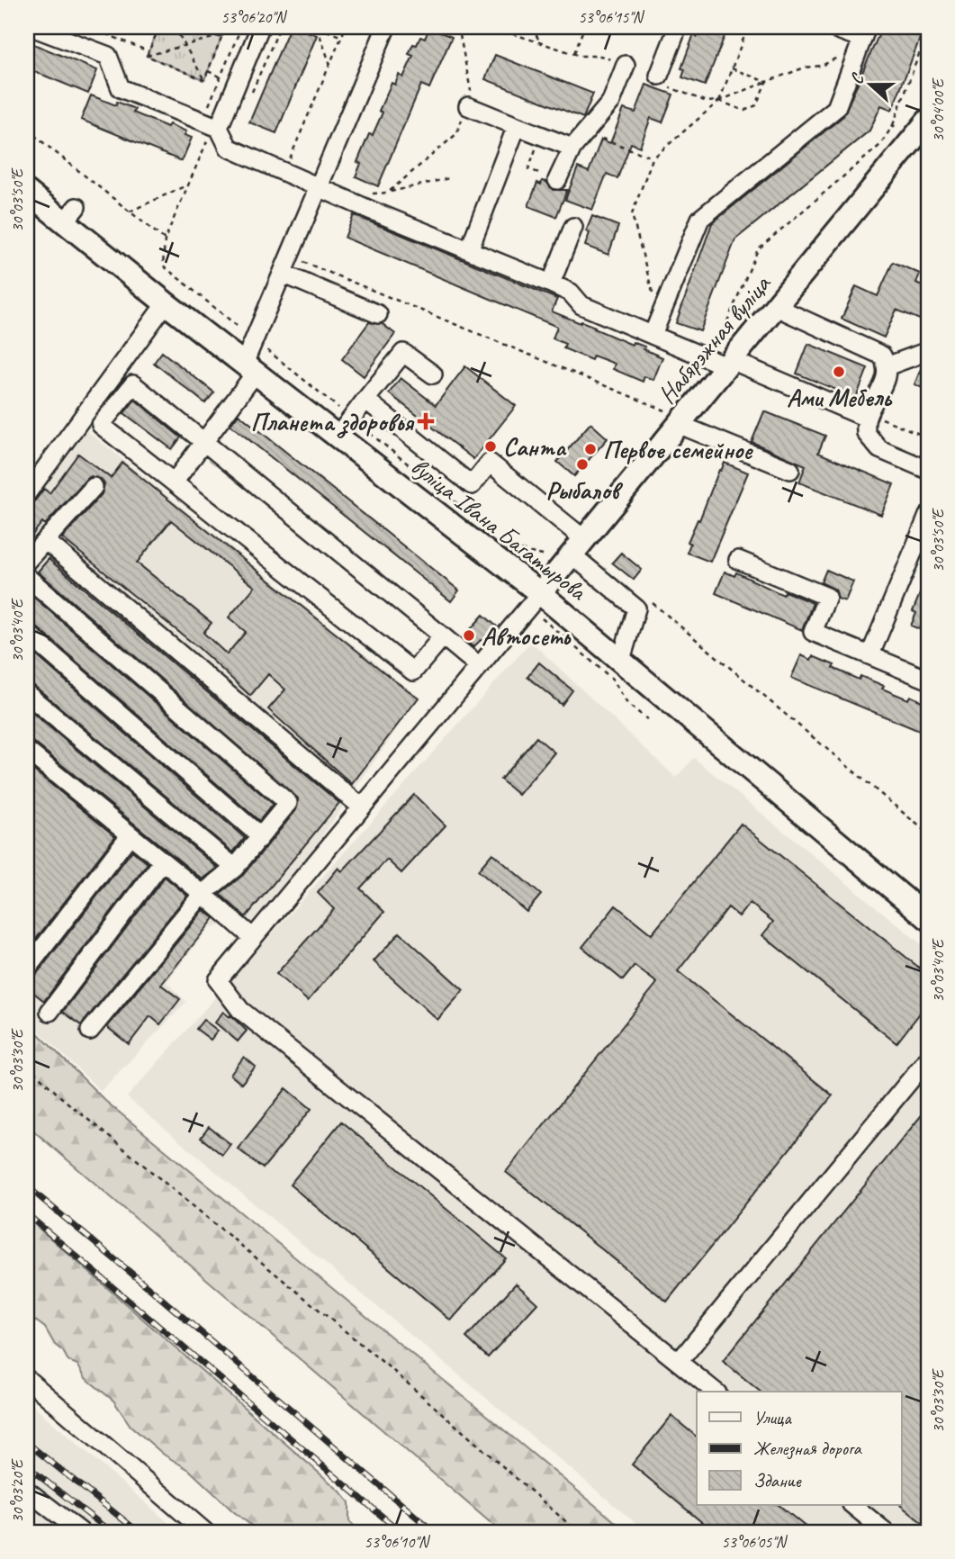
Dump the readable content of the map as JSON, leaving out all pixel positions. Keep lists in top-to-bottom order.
{
  "streets": {
    "main road": ["Набярэжная вуліца", "вуліца Івана Багатырова"]
  },
  "crossings": [
    ["Набярэжная вуліца", "вуліца Івана Багатырова"]
  ],
  "places": {
    "other": [
      "Ами Мебель",
      "Санта",
      "Первое семейное",
      "Рыбалов",
      "Автосеть"
    ],
    "health": ["Планета здоровья"]
  },
  "legend": ["Улица", "Железная дорога", "Здание"],
  "north": "left",
  "coordinates": [
    "53°06'20\"N",
    "53°06'15\"N",
    "30°04'00\"E",
    "30°03'50\"E",
    "30°03'40\"E",
    "30°03'30\"E",
    "30°03'20\"E",
    "53°06'10\"N",
    "53°06'05\"N"
  ]
}
